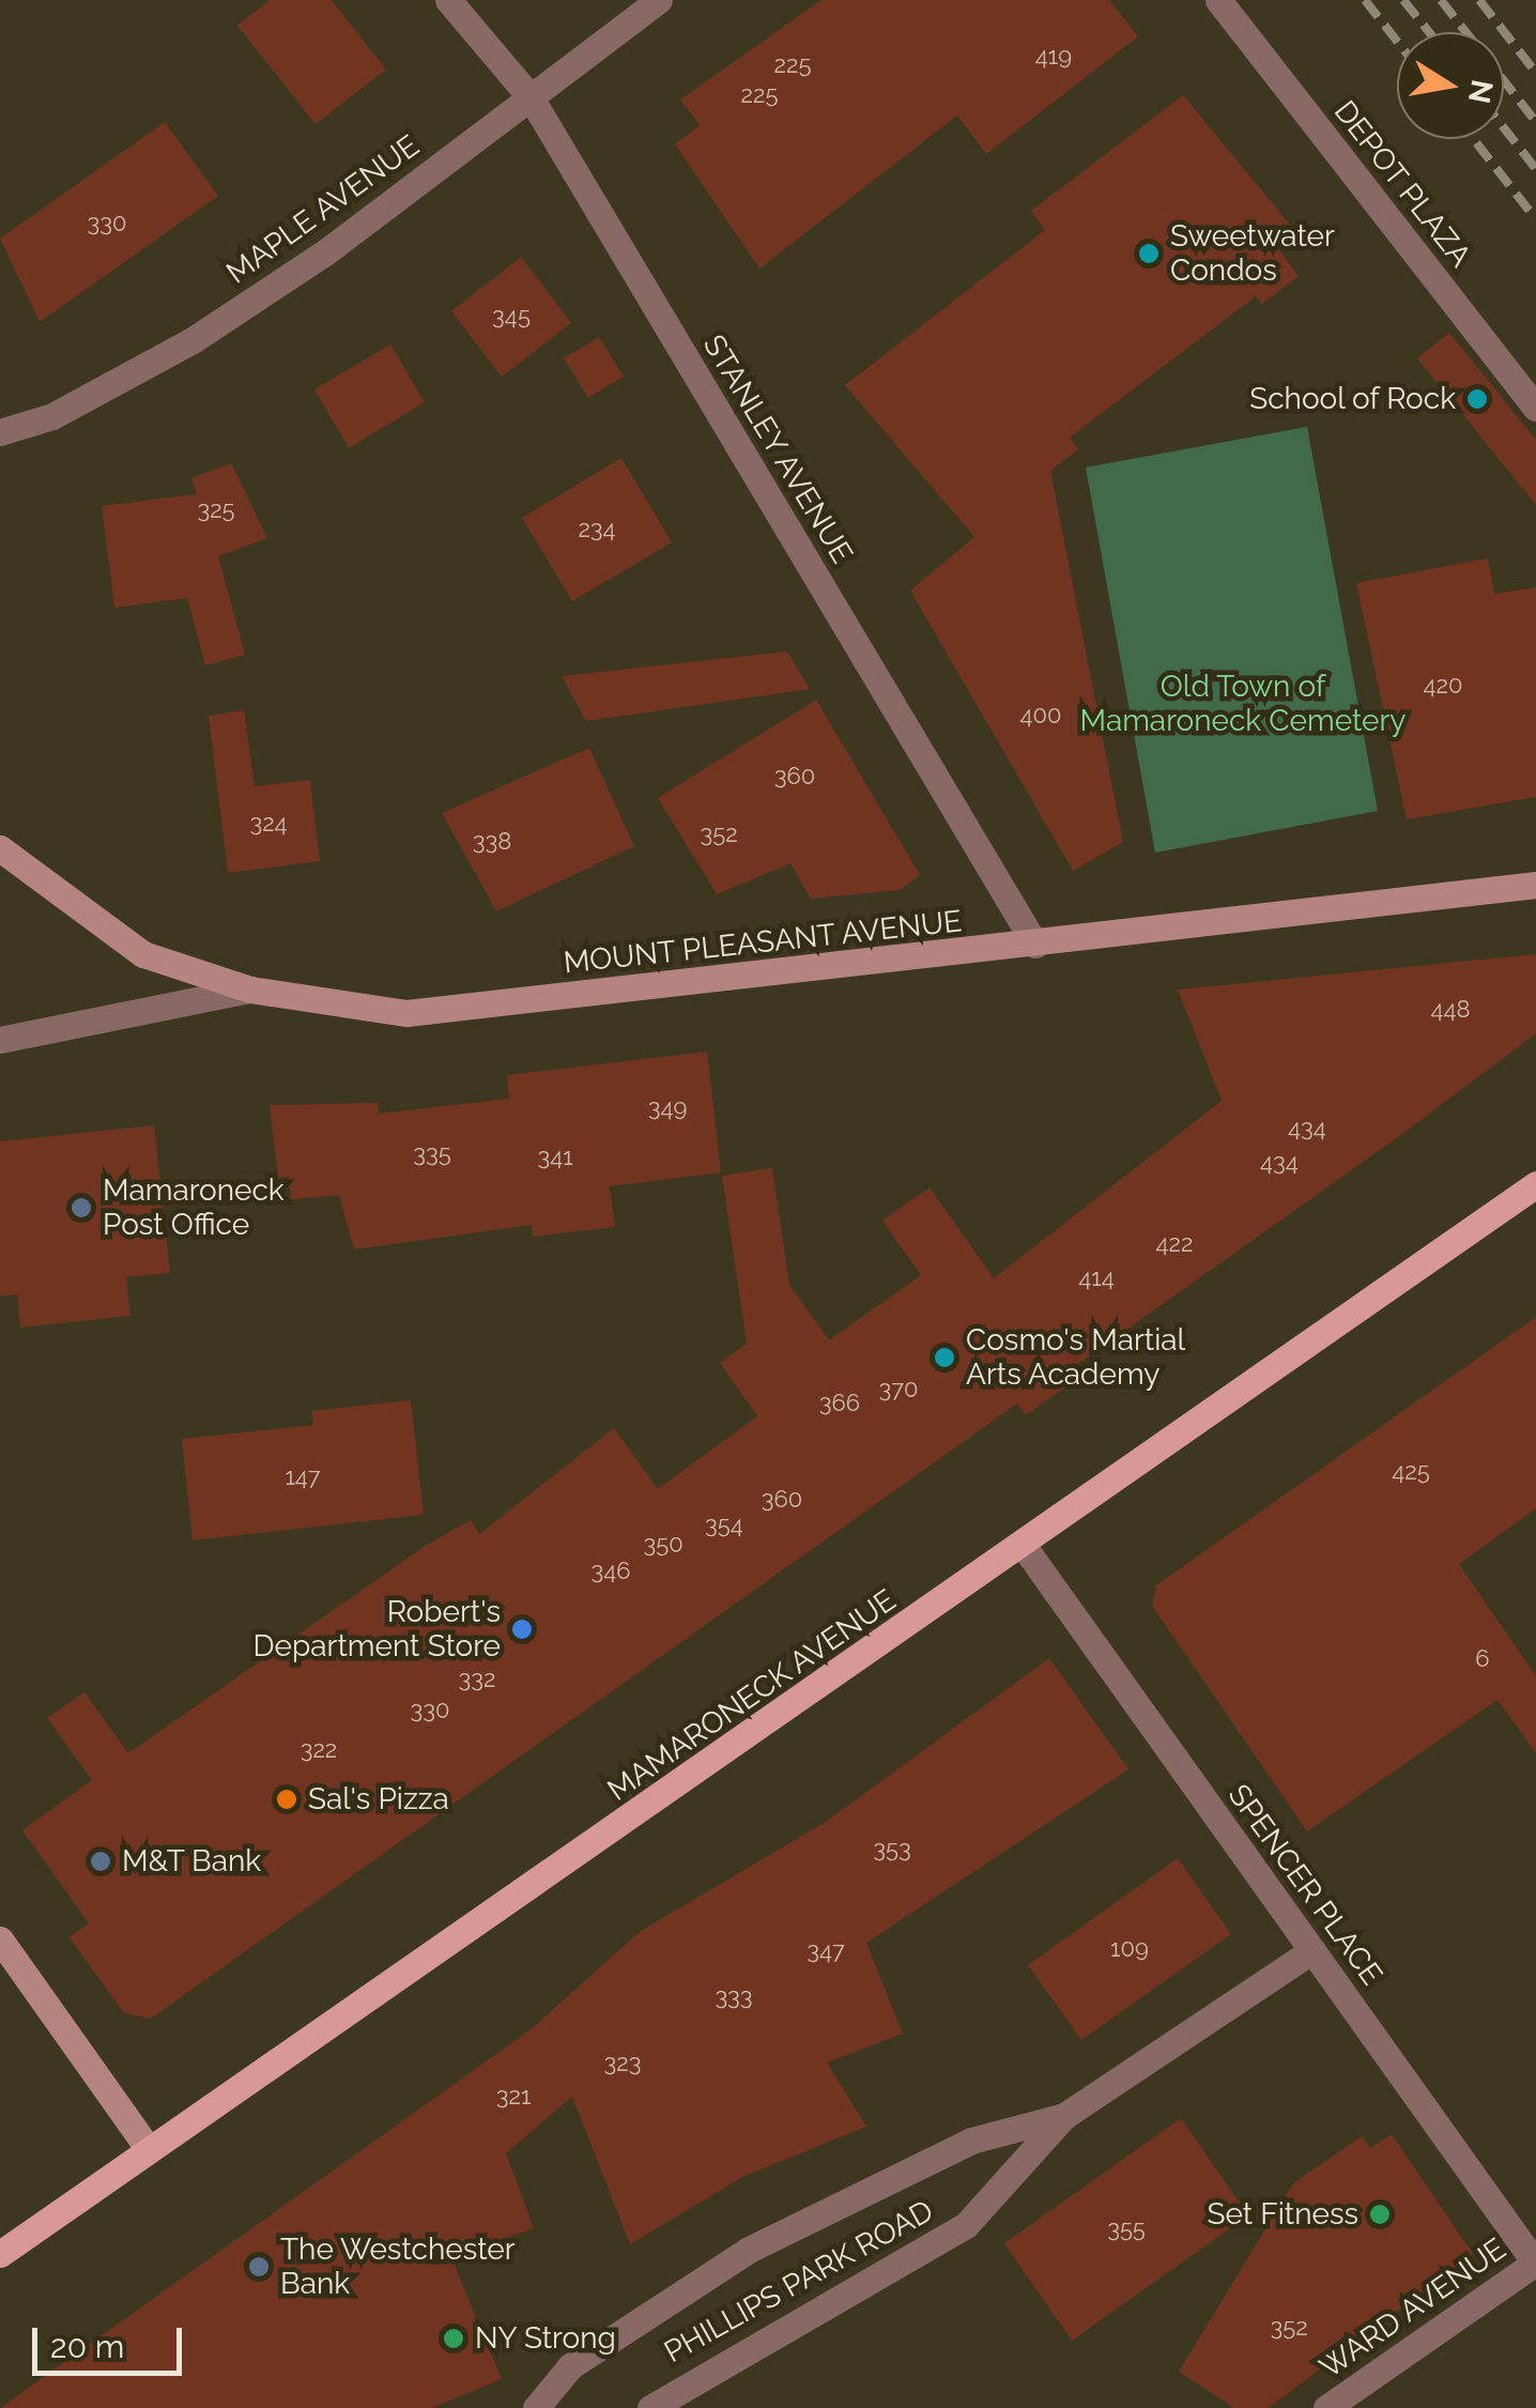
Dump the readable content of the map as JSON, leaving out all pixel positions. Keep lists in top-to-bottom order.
{
  "streets": {
    "main road": ["MAMARONECK AVENUE"],
    "street": [
      "DEPOT PLAZA",
      "MAPLE AVENUE",
      "STANLEY AVENUE",
      "MOUNT PLEASANT AVENUE",
      "SPENCER PLACE",
      "PHILLIPS PARK ROAD",
      "WARD AVENUE"
    ]
  },
  "crossings": [
    ["MAPLE AVENUE", "STANLEY AVENUE"],
    ["STANLEY AVENUE", "MOUNT PLEASANT AVENUE"],
    ["MAMARONECK AVENUE", "SPENCER PLACE"],
    ["SPENCER PLACE", "PHILLIPS PARK ROAD"],
    ["SPENCER PLACE", "WARD AVENUE"]
  ],
  "parks": ["Old Town of Mamaroneck Cemetery"],
  "places": [
    "Sweetwater Condos",
    "School of Rock",
    "Mamaroneck Post Office",
    "Cosmo's Martial Arts Academy",
    "Robert's Department Store",
    "Sal's Pizza",
    "M&T Bank",
    "Set Fitness",
    "The Westchester Bank",
    "NY Strong"
  ],
  "house_numbers": [
    "419",
    "225",
    "225",
    "330",
    "345",
    "325",
    "234",
    "420",
    "400",
    "360",
    "324",
    "352",
    "338",
    "448",
    "349",
    "434",
    "335",
    "341",
    "434",
    "422",
    "414",
    "370",
    "366",
    "425",
    "147",
    "360",
    "354",
    "350",
    "346",
    "6",
    "332",
    "330",
    "322",
    "353",
    "109",
    "347",
    "333",
    "323",
    "321",
    "355",
    "352"
  ],
  "scale_bar": "20 m",
  "north": "right"
}
